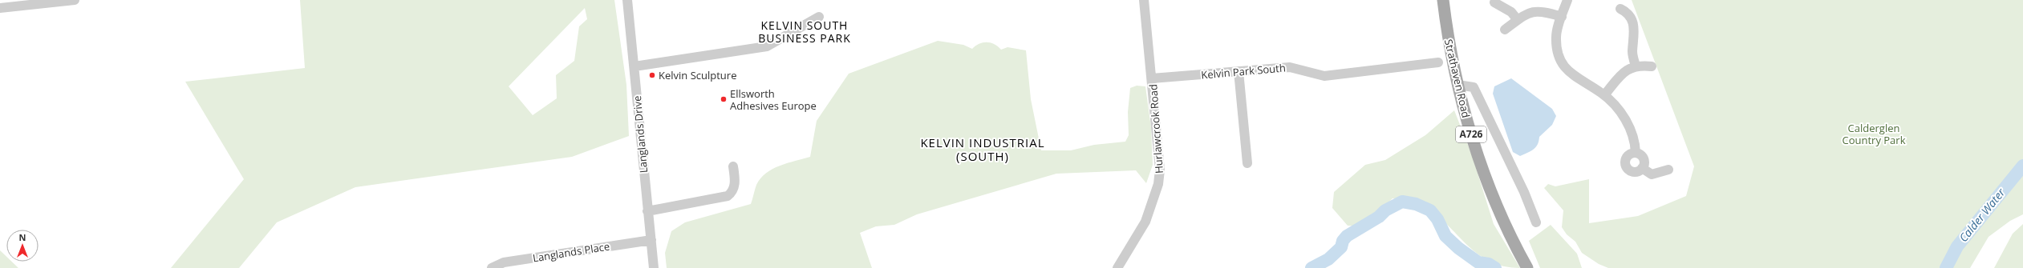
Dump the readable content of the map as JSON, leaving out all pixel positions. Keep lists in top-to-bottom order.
{
  "streets": {
    "main road": ["Strathaven Road", "A726"],
    "street": [
      "Kelvin Park South",
      "Hurlawcrook Road",
      "Langlands Drive",
      "Langlands Place"
    ]
  },
  "crossings": [
    ["Kelvin Park South", "Hurlawcrook Road"],
    ["Langlands Drive", "Langlands Place"]
  ],
  "districts": ["KELVIN SOUTH BUSINESS PARK", "KELVIN INDUSTRIAL (SOUTH)"],
  "water": ["Calder Water"],
  "parks": ["Calderglen Country Park"],
  "places": ["Kelvin Sculpture", "Ellsworth Adhesives Europe"],
  "north": "top"
}
